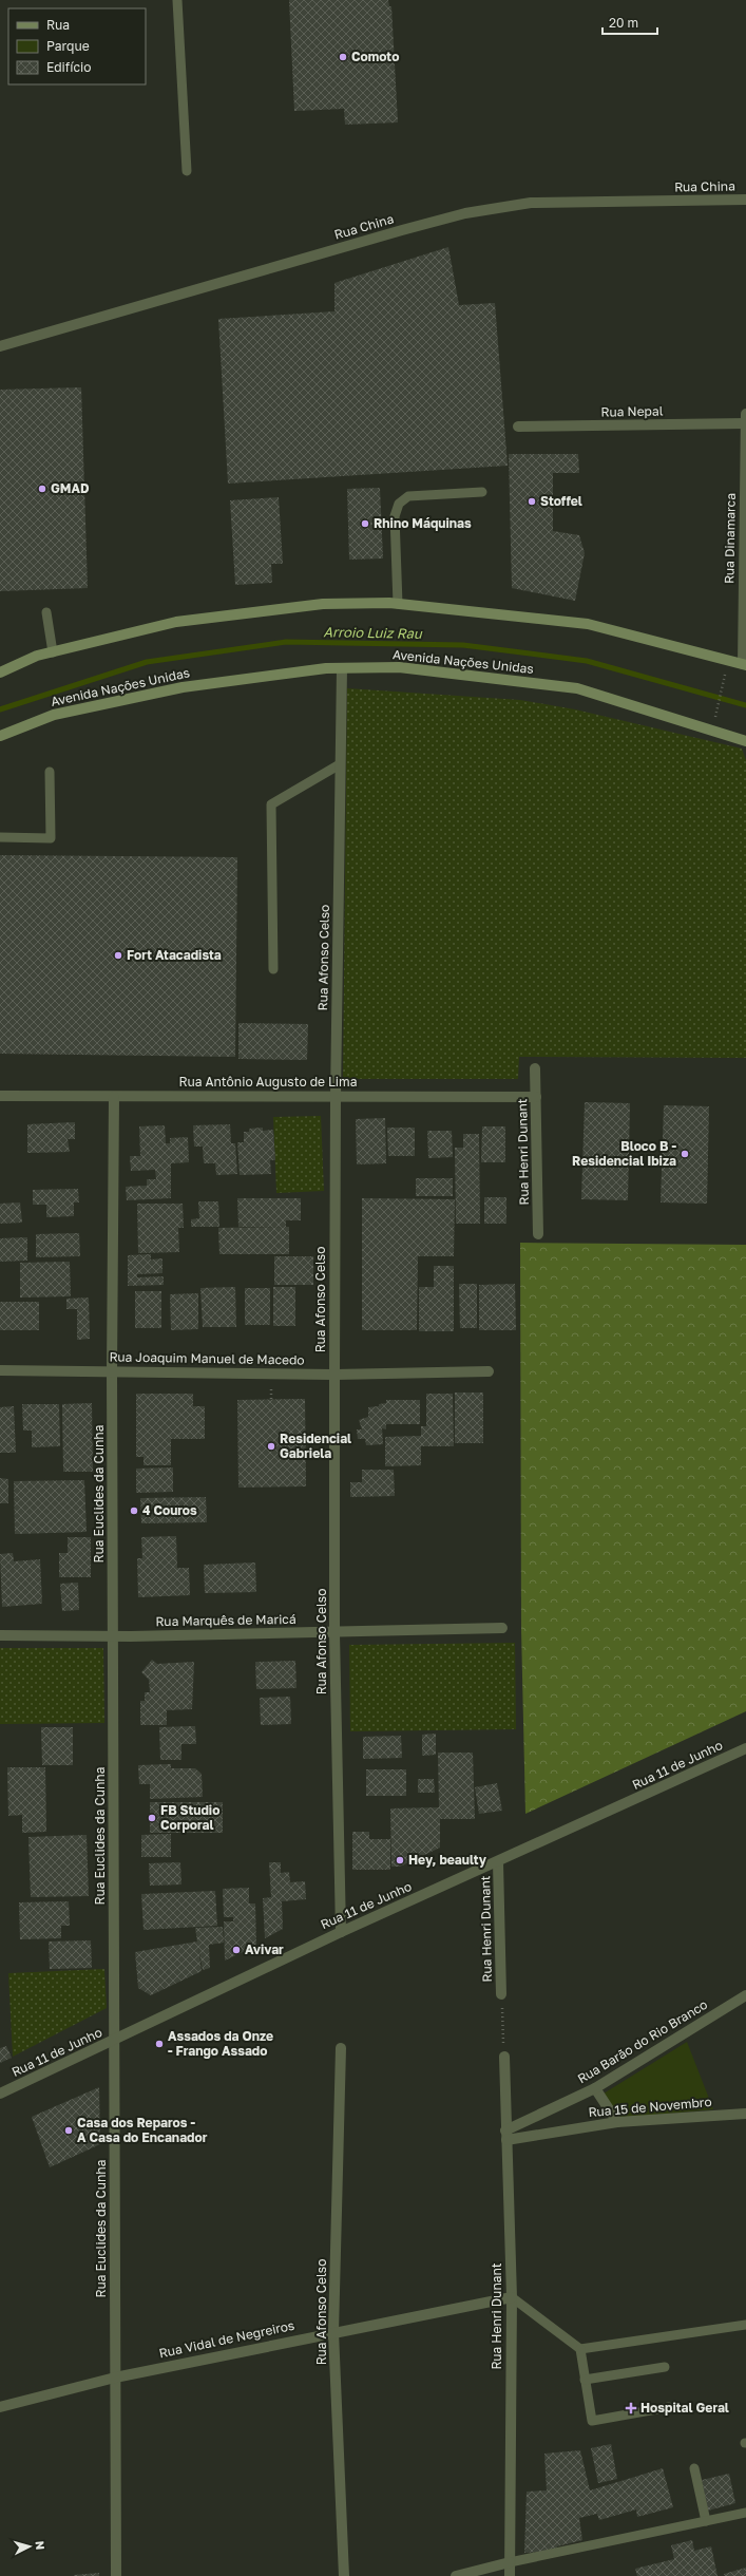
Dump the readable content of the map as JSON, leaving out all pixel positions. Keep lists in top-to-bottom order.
{
  "streets": {
    "main road": ["Avenida Nações Unidas"],
    "street": [
      "Rua China",
      "Rua Nepal",
      "Rua Dinamarca",
      "Rua Afonso Celso",
      "Rua Antônio Augusto de Lima",
      "Rua Henri Dunant",
      "Rua Joaquim Manuel de Macedo",
      "Rua Euclides da Cunha",
      "Rua Marquês de Maricá",
      "Rua 11 de Junho",
      "Rua Barão do Rio Branco",
      "Rua 15 de Novembro",
      "Rua Vidal de Negreiros"
    ]
  },
  "crossings": [
    ["Rua Nepal", "Rua Dinamarca"],
    ["Avenida Nações Unidas", "Rua Afonso Celso"],
    ["Rua Afonso Celso", "Rua Antônio Augusto de Lima"],
    ["Rua Afonso Celso", "Rua Joaquim Manuel de Macedo"],
    ["Rua Afonso Celso", "Rua Marquês de Maricá"],
    ["Rua Afonso Celso", "Rua 11 de Junho"],
    ["Rua Afonso Celso", "Rua Vidal de Negreiros"],
    ["Rua Antônio Augusto de Lima", "Rua Henri Dunant"],
    ["Rua Antônio Augusto de Lima", "Rua Euclides da Cunha"],
    ["Rua Henri Dunant", "Rua 11 de Junho"],
    ["Rua Henri Dunant", "Rua Barão do Rio Branco"],
    ["Rua Henri Dunant", "Rua 15 de Novembro"],
    ["Rua Henri Dunant", "Rua Vidal de Negreiros"],
    ["Rua Joaquim Manuel de Macedo", "Rua Euclides da Cunha"],
    ["Rua Euclides da Cunha", "Rua Marquês de Maricá"],
    ["Rua Euclides da Cunha", "Rua 11 de Junho"],
    ["Rua Euclides da Cunha", "Rua Vidal de Negreiros"],
    ["Rua Barão do Rio Branco", "Rua 15 de Novembro"]
  ],
  "water": ["Arroio Luiz Rau"],
  "places": {
    "other": [
      "Comoto",
      "GMAD",
      "Stoffel",
      "Rhino Máquinas",
      "Fort Atacadista",
      "Bloco B - Residencial Ibiza",
      "Residencial Gabriela",
      "4 Couros",
      "FB Studio Corporal",
      "Hey, beaulty",
      "Avivar",
      "Assados da Onze - Frango Assado",
      "Casa dos Reparos - A Casa do Encanador"
    ],
    "health": ["Hospital Geral"]
  },
  "legend": ["Rua", "Parque", "Edifício"],
  "scale_bar": "20 m",
  "north": "right"
}
